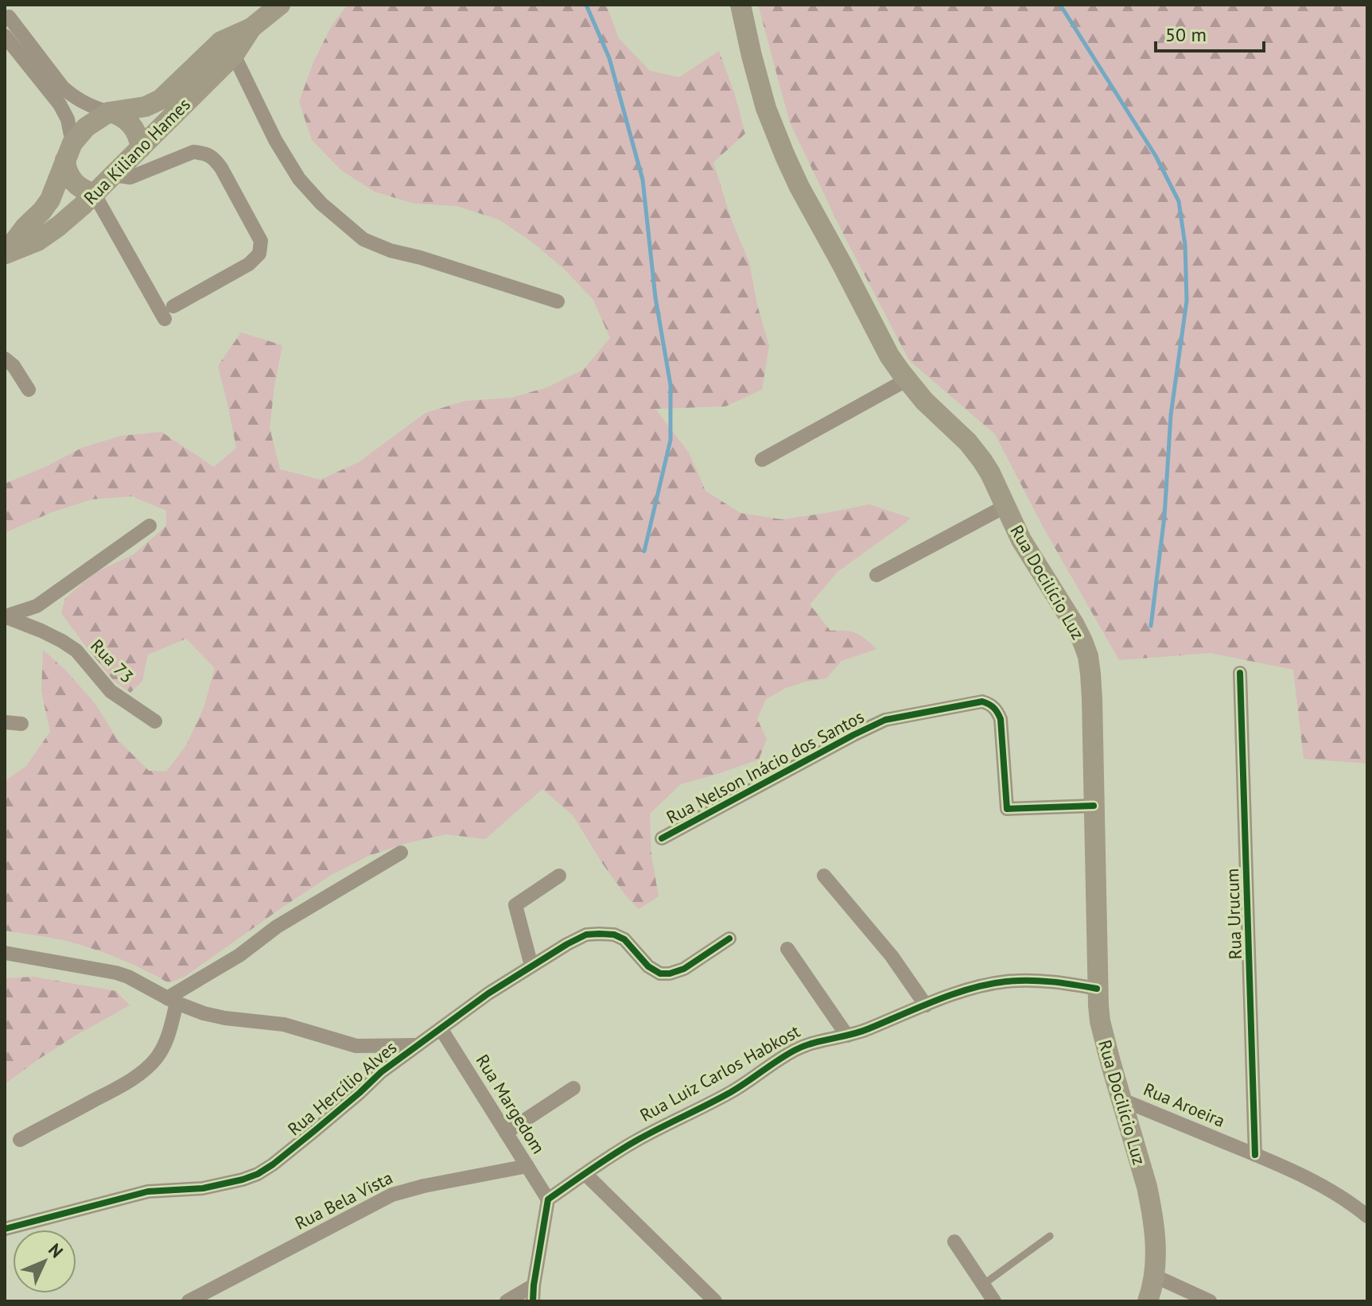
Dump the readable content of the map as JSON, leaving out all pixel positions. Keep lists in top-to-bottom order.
{
  "streets": {
    "main road": ["Rua Kiliano Hames", "Rua Docilício Luz"],
    "street": [
      "Rua 73",
      "Rua Nelson Inácio dos Santos",
      "Rua Urucum",
      "Rua Luiz Carlos Habkost",
      "Rua Hercílio Alves",
      "Rua Margedom",
      "Rua Aroeira",
      "Rua Bela Vista"
    ]
  },
  "crossings": [
    ["Rua Docilício Luz", "Rua Nelson Inácio dos Santos"],
    ["Rua Docilício Luz", "Rua Luiz Carlos Habkost"],
    ["Rua Docilício Luz", "Rua Aroeira"],
    ["Rua Urucum", "Rua Aroeira"],
    ["Rua Luiz Carlos Habkost", "Rua Margedom"],
    ["Rua Hercílio Alves", "Rua Margedom"],
    ["Rua Margedom", "Rua Bela Vista"]
  ],
  "scale_bar": "50 m",
  "north": "top right"
}
